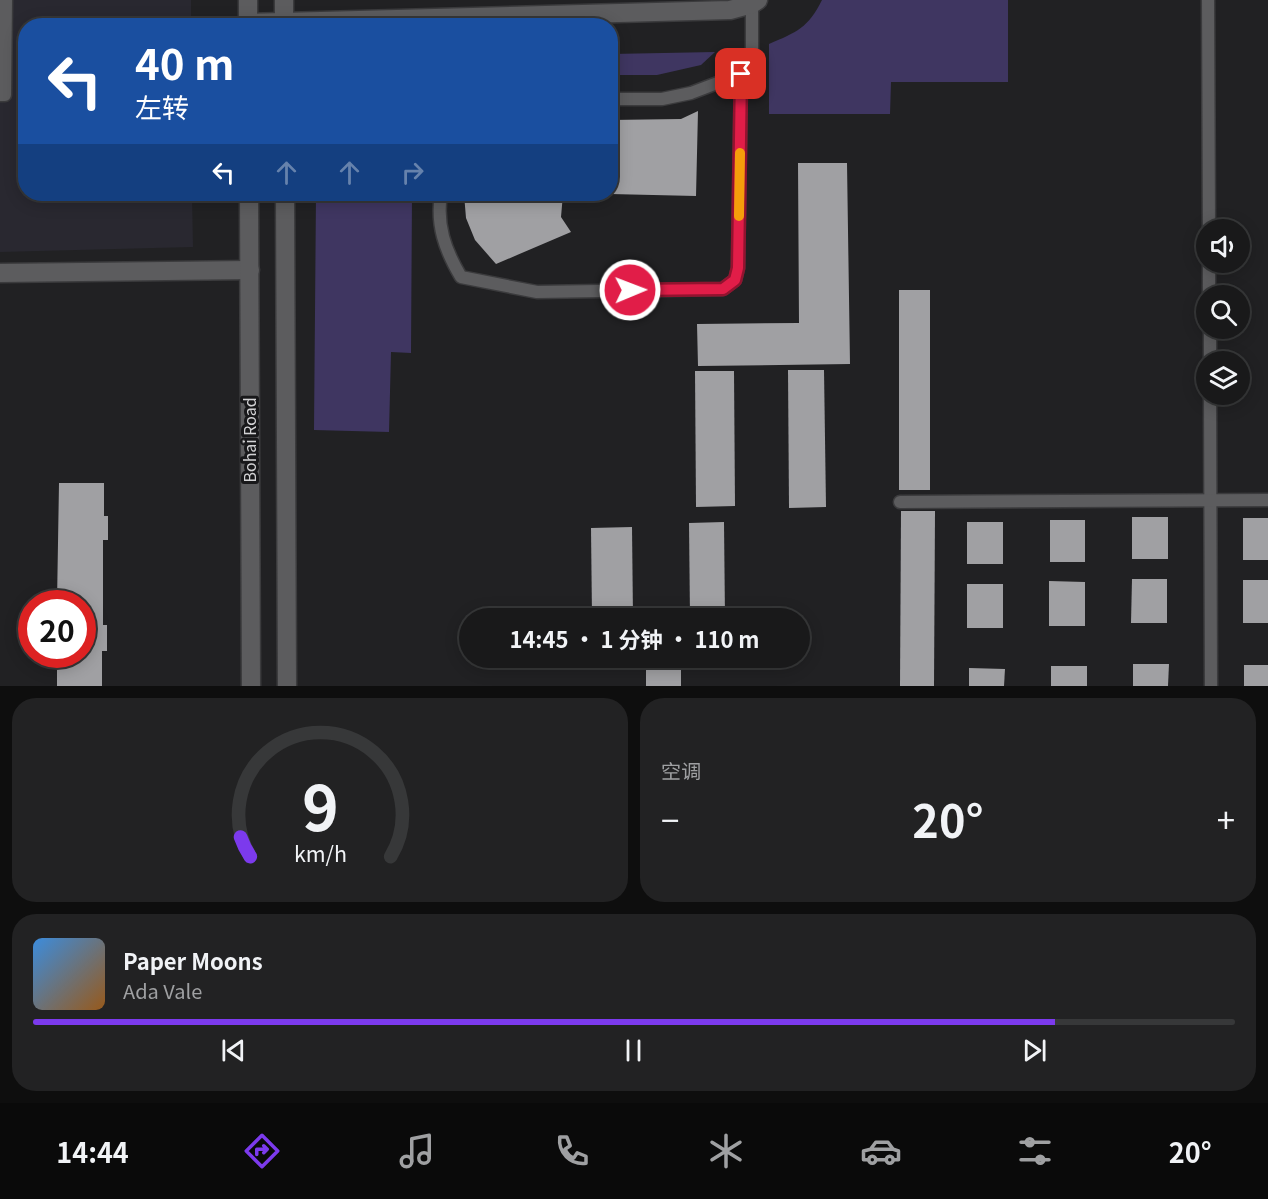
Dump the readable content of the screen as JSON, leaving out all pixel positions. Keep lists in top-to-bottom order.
{
  "streets": {
    "main road": ["Bohai Road"]
  },
  "page": {
    "turn": ["40 m", "左转"],
    "limit": "20",
    "trip": "14:45 · 1 分钟 · 110 m",
    "tile": "空调",
    "heat": ["−", "20°", "+"],
    "song": ["Paper Moons", "Ada Vale"],
    "tabs": ["14:44", "20°"],
    "gauge": ["9", "km/h"]
  }
}
